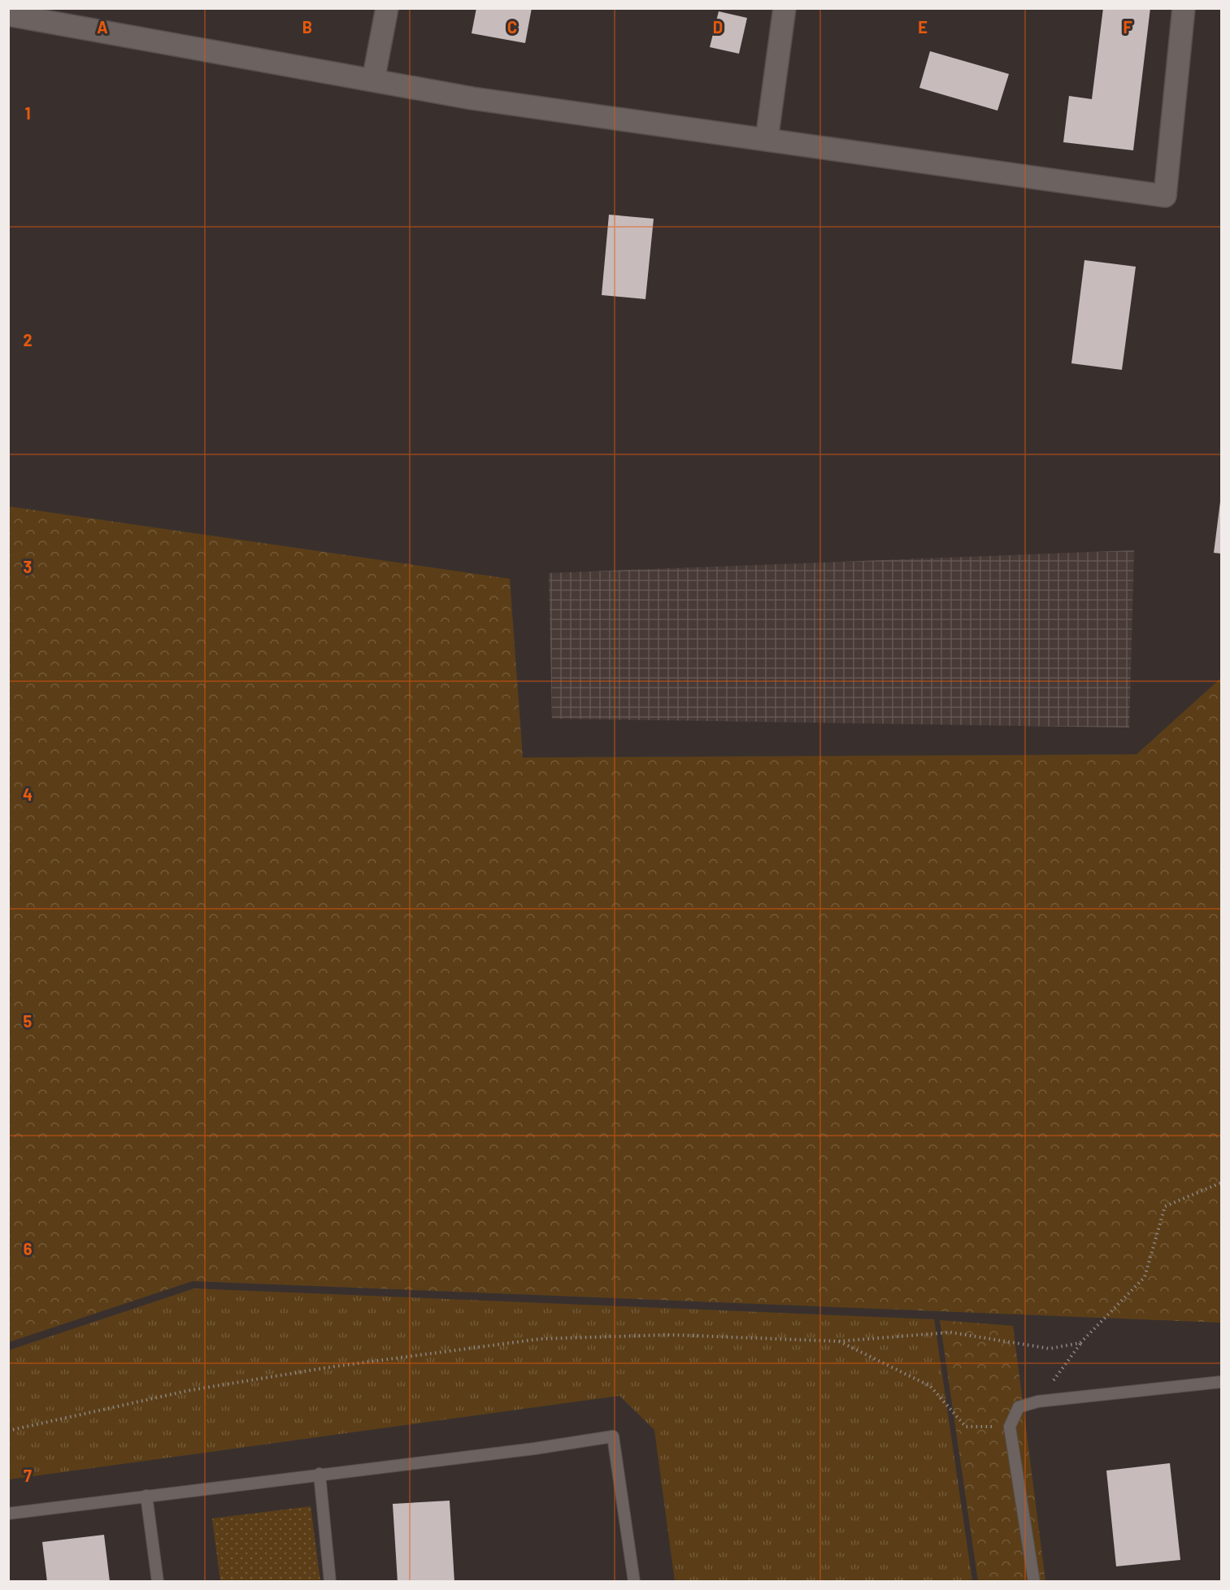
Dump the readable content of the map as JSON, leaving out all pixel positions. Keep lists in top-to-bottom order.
{
  "grid": {
    "columns": [
      "A",
      "B",
      "C",
      "D",
      "E",
      "F"
    ],
    "rows": [
      "1",
      "2",
      "3",
      "4",
      "5",
      "6",
      "7"
    ]
  }
}
